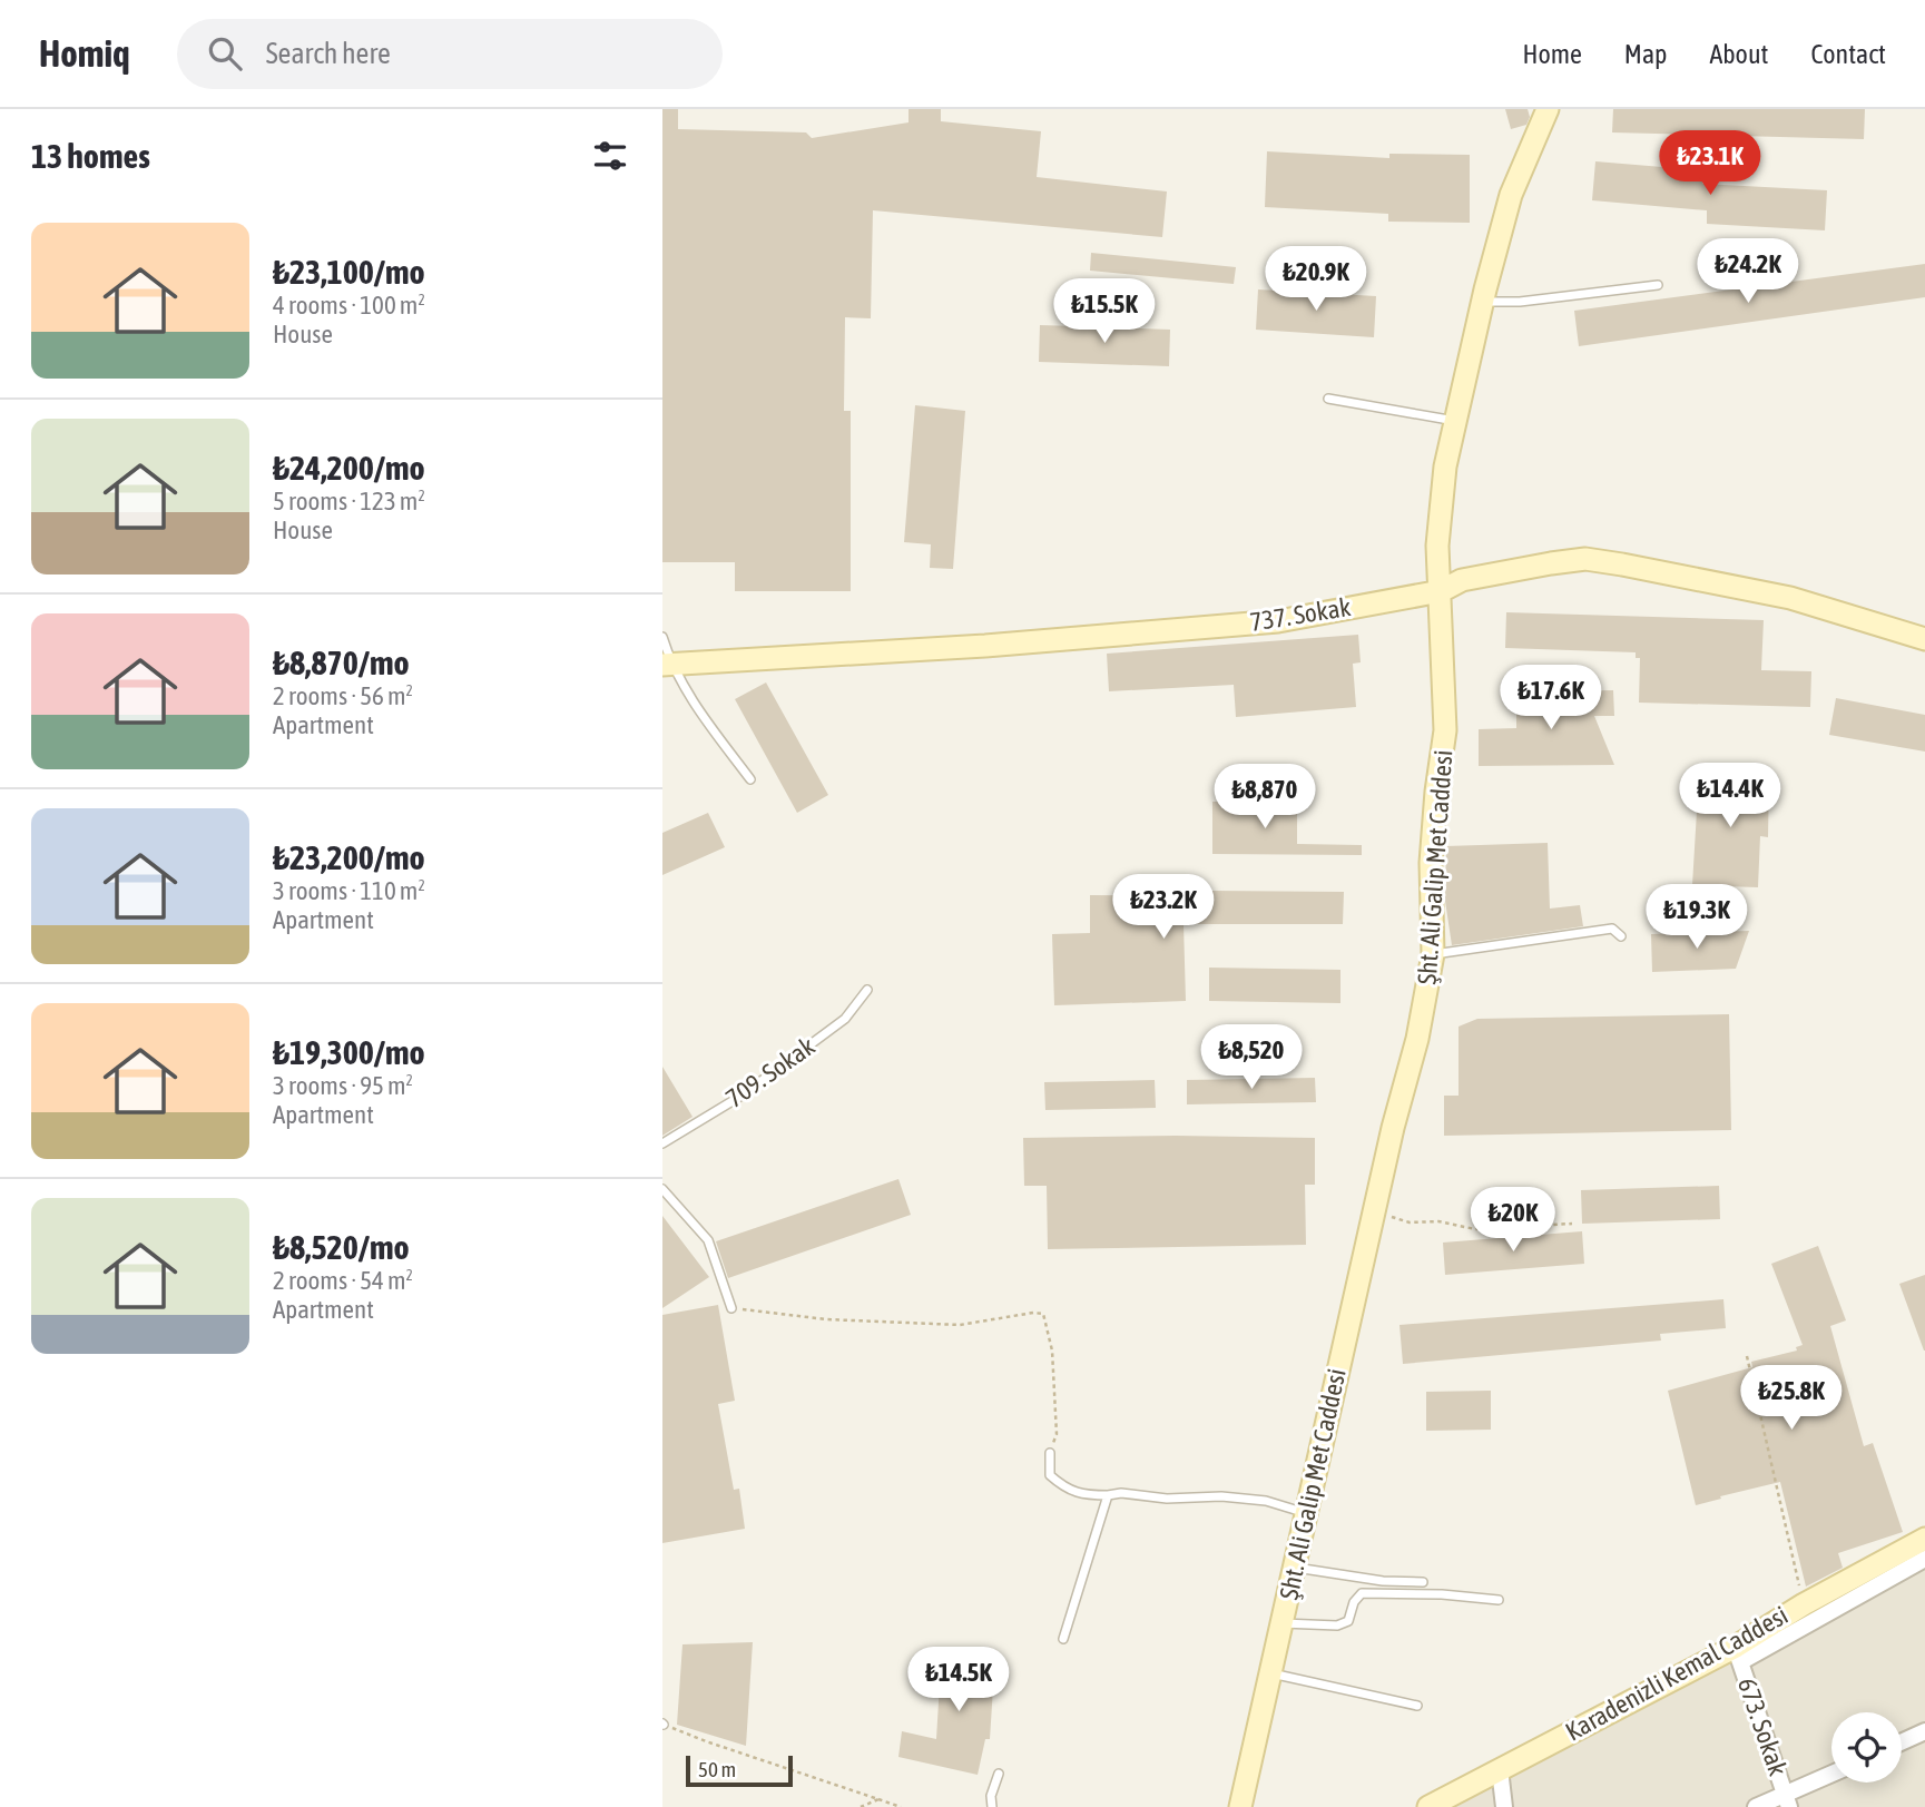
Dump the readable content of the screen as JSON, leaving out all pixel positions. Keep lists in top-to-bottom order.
{
  "streets": {
    "street": [
      "737. Sokak",
      "Şht. Ali Galip Met Caddesi",
      "Karadenizli Kemal Caddesi",
      "673. Sokak"
    ],
    "lane": ["709. Sokak"]
  },
  "crossings": [
    ["737. Sokak", "Şht. Ali Galip Met Caddesi"],
    ["Karadenizli Kemal Caddesi", "673. Sokak"]
  ],
  "scale_bar": "50 m",
  "page": {
    "header": "Homiq",
    "search": "Search here",
    "nav": [
      "Home",
      "Map",
      "About",
      "Contact"
    ],
    "heading": "13 homes",
    "price": [
      "₺23.1K",
      "₺24.2K",
      "₺20.9K",
      "₺15.5K",
      "₺17.6K",
      "₺14.4K",
      "₺8,870",
      "₺23.2K",
      "₺19.3K",
      "₺8,520",
      "₺20K",
      "₺25.8K",
      "₺14.5K"
    ],
    "list": [
      {
        "name": "₺23,100/mo",
        "note": "4 rooms · 100 m² · House"
      },
      {
        "name": "₺24,200/mo",
        "note": "5 rooms · 123 m² · House"
      },
      {
        "name": "₺8,870/mo",
        "note": "2 rooms · 56 m² · Apartment"
      },
      {
        "name": "₺23,200/mo",
        "note": "3 rooms · 110 m² · Apartment"
      },
      {
        "name": "₺19,300/mo",
        "note": "3 rooms · 95 m² · Apartment"
      },
      {
        "name": "₺8,520/mo",
        "note": "2 rooms · 54 m² · Apartment"
      }
    ],
    "scale": "50 m"
  }
}
